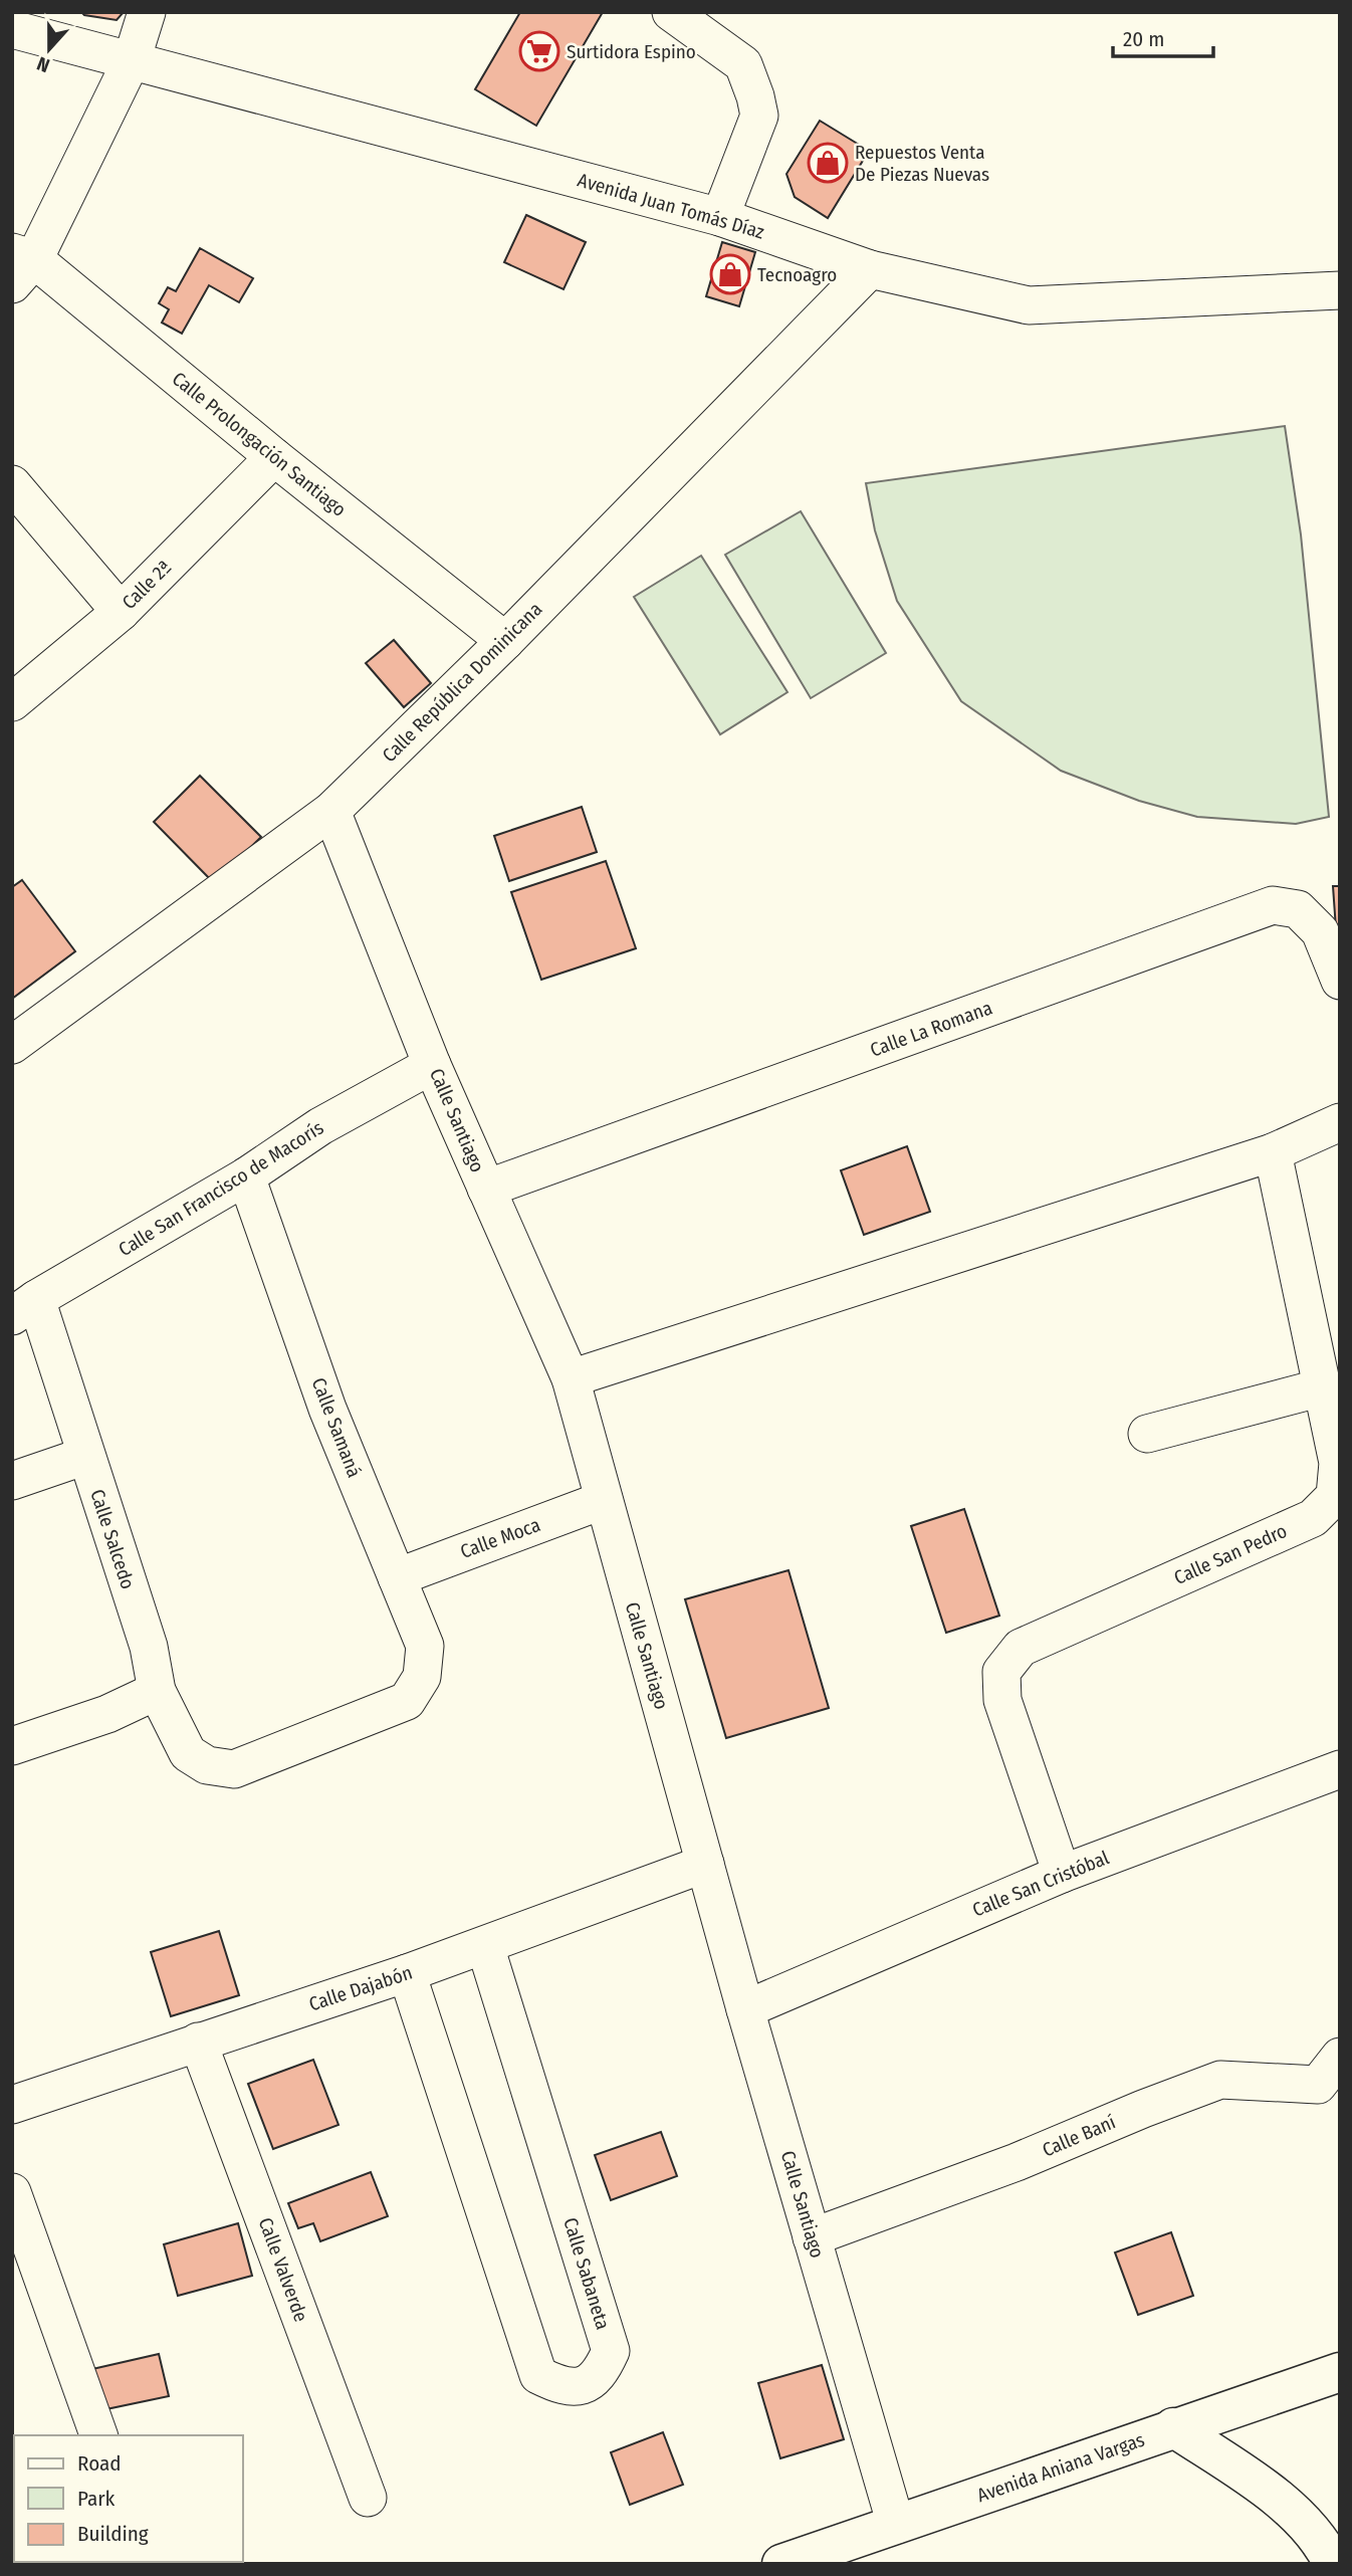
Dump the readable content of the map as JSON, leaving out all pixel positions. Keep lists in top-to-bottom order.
{
  "streets": {
    "main road": ["Avenida Aniana Vargas"],
    "street": [
      "Avenida Juan Tomás Díaz",
      "Calle Prolongación Santiago",
      "Calle 2ª",
      "Calle República Dominicana",
      "Calle La Romana",
      "Calle Santiago",
      "Calle San Francisco de Macorís",
      "Calle Samaná",
      "Calle Moca",
      "Calle Salcedo",
      "Calle San Pedro",
      "Calle San Cristóbal",
      "Calle Dajabón",
      "Calle Baní",
      "Calle Valverde",
      "Calle Sabaneta"
    ]
  },
  "crossings": [
    ["Avenida Juan Tomás Díaz", "Calle República Dominicana"],
    ["Calle Prolongación Santiago", "Calle 2ª"],
    ["Calle Prolongación Santiago", "Calle República Dominicana"],
    ["Calle República Dominicana", "Calle Santiago"],
    ["Calle La Romana", "Calle Santiago"],
    ["Calle Santiago", "Calle San Francisco de Macorís"],
    ["Calle Santiago", "Calle Moca"],
    ["Calle Santiago", "Calle San Cristóbal"],
    ["Calle Santiago", "Calle Dajabón"],
    ["Calle Santiago", "Calle Baní"],
    ["Calle Santiago", "Avenida Aniana Vargas"],
    ["Calle San Francisco de Macorís", "Calle Samaná"],
    ["Calle San Francisco de Macorís", "Calle Salcedo"],
    ["Calle Samaná", "Calle Moca"],
    ["Calle Samaná", "Calle Salcedo"],
    ["Calle San Pedro", "Calle San Cristóbal"],
    ["Calle Dajabón", "Calle Valverde"],
    ["Calle Dajabón", "Calle Sabaneta"]
  ],
  "places": {
    "supermarket": ["Surtidora Espino"],
    "shop": ["Repuestos Venta De Piezas Nuevas", "Tecnoagro"]
  },
  "legend": ["Road", "Park", "Building"],
  "scale_bar": "20 m",
  "north": "bottom"
}
